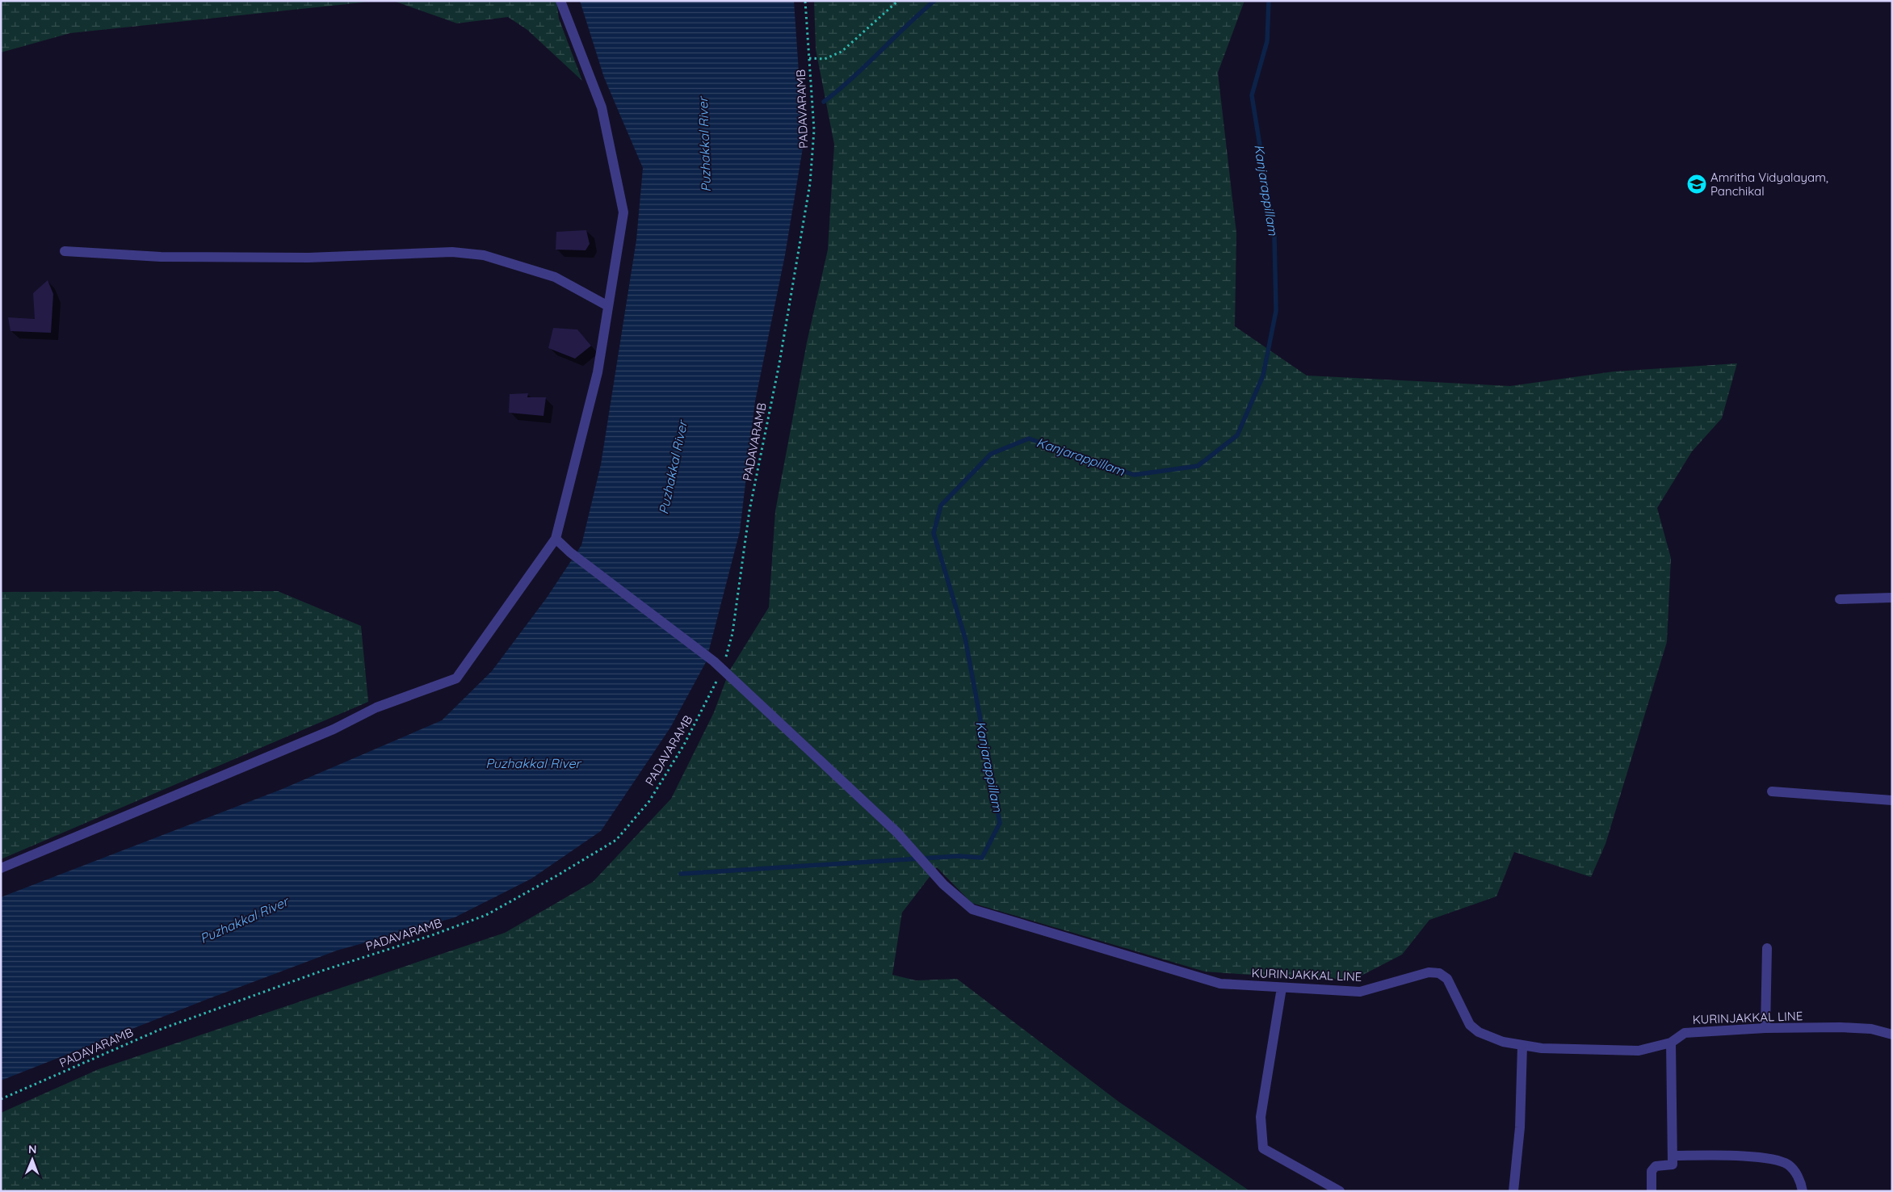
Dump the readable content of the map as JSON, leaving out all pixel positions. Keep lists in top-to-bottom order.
{
  "streets": {
    "street": ["KURINJAKKAL LINE"],
    "path": ["PADAVARAMB"]
  },
  "crossings": [
    ["PADAVARAMB", "KURINJAKKAL LINE"]
  ],
  "water": ["Puzhakkal River", "Kanjarappillam"],
  "places": {
    "school or university": ["Amritha Vidyalayam, Panchikal"]
  },
  "north": "top"
}
